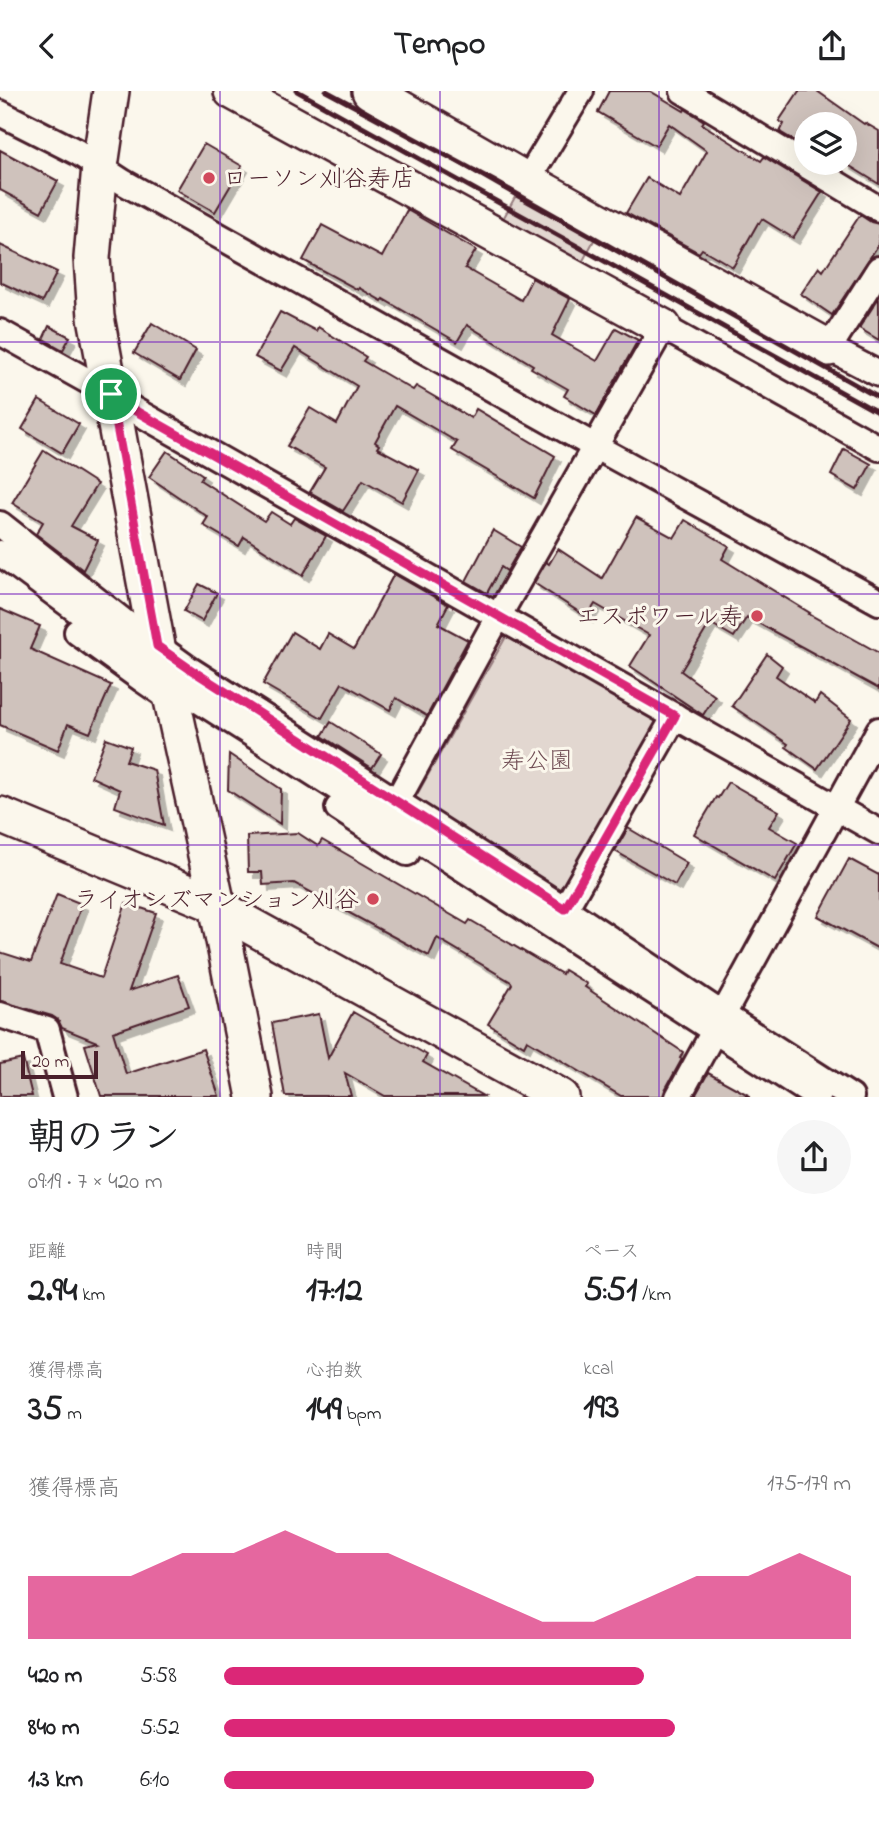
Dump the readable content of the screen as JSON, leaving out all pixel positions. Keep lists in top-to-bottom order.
{
  "parks": ["寿公園"],
  "places": ["ローソン刈谷寿店", "エスポワール寿", "ライオンズマンション刈谷"],
  "scale_bar": "20 m",
  "page": {
    "header": "Tempo",
    "scale": "20 m",
    "heading": ["朝のラン", "09:19 · 7 × 420 m"],
    "stats": [
      ["距離", "2.94 km"],
      ["時間", "17:12"],
      ["ペース", "5:51 /km"],
      ["獲得標高", "35 m"],
      ["心拍数", "149 bpm"],
      ["kcal", "193"]
    ],
    "chart": ["獲得標高", "175–179 m"],
    "list": [
      {
        "name": "420 m",
        "note": "5:58"
      },
      {
        "name": "840 m",
        "note": "5:52"
      },
      {
        "name": "1.3 km",
        "note": "6:10"
      }
    ]
  }
}
